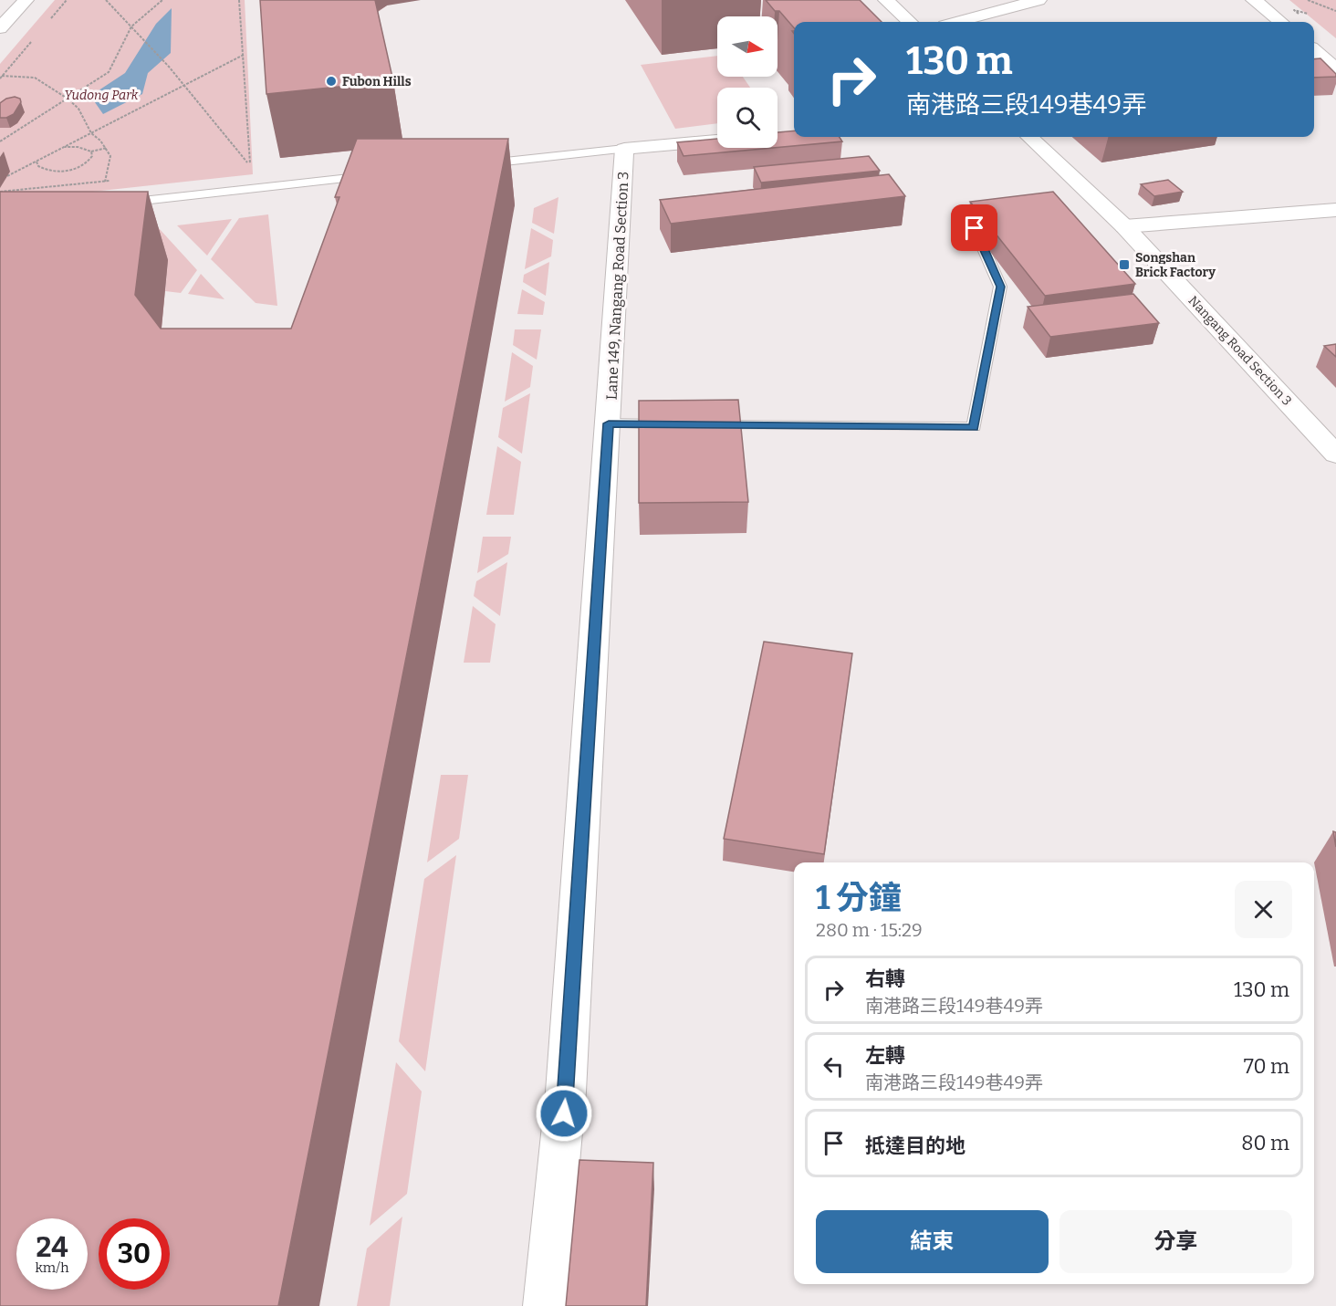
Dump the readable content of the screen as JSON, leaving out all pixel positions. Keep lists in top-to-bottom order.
{
  "streets": {
    "street": ["Lane 149, Nangang Road Section 3", "Nangang Road Section 3"]
  },
  "parks": ["Yudong Park"],
  "places": {
    "other": ["Fubon Hills"],
    "transit": ["Songshan Brick Factory"]
  },
  "north": "right",
  "page": {
    "turn": ["130 m", "南港路三段149巷49弄"],
    "heading": ["1 分鐘", "280 m · 15:29"],
    "list": [
      {
        "name": "右轉",
        "note": "南港路三段149巷49弄",
        "value": "130 m"
      },
      {
        "name": "左轉",
        "note": "南港路三段149巷49弄",
        "value": "70 m"
      },
      {
        "name": "抵達目的地",
        "value": "80 m"
      }
    ],
    "buttons": ["結束", "分享"],
    "speed": "24 km/h",
    "limit": "30"
  }
}
